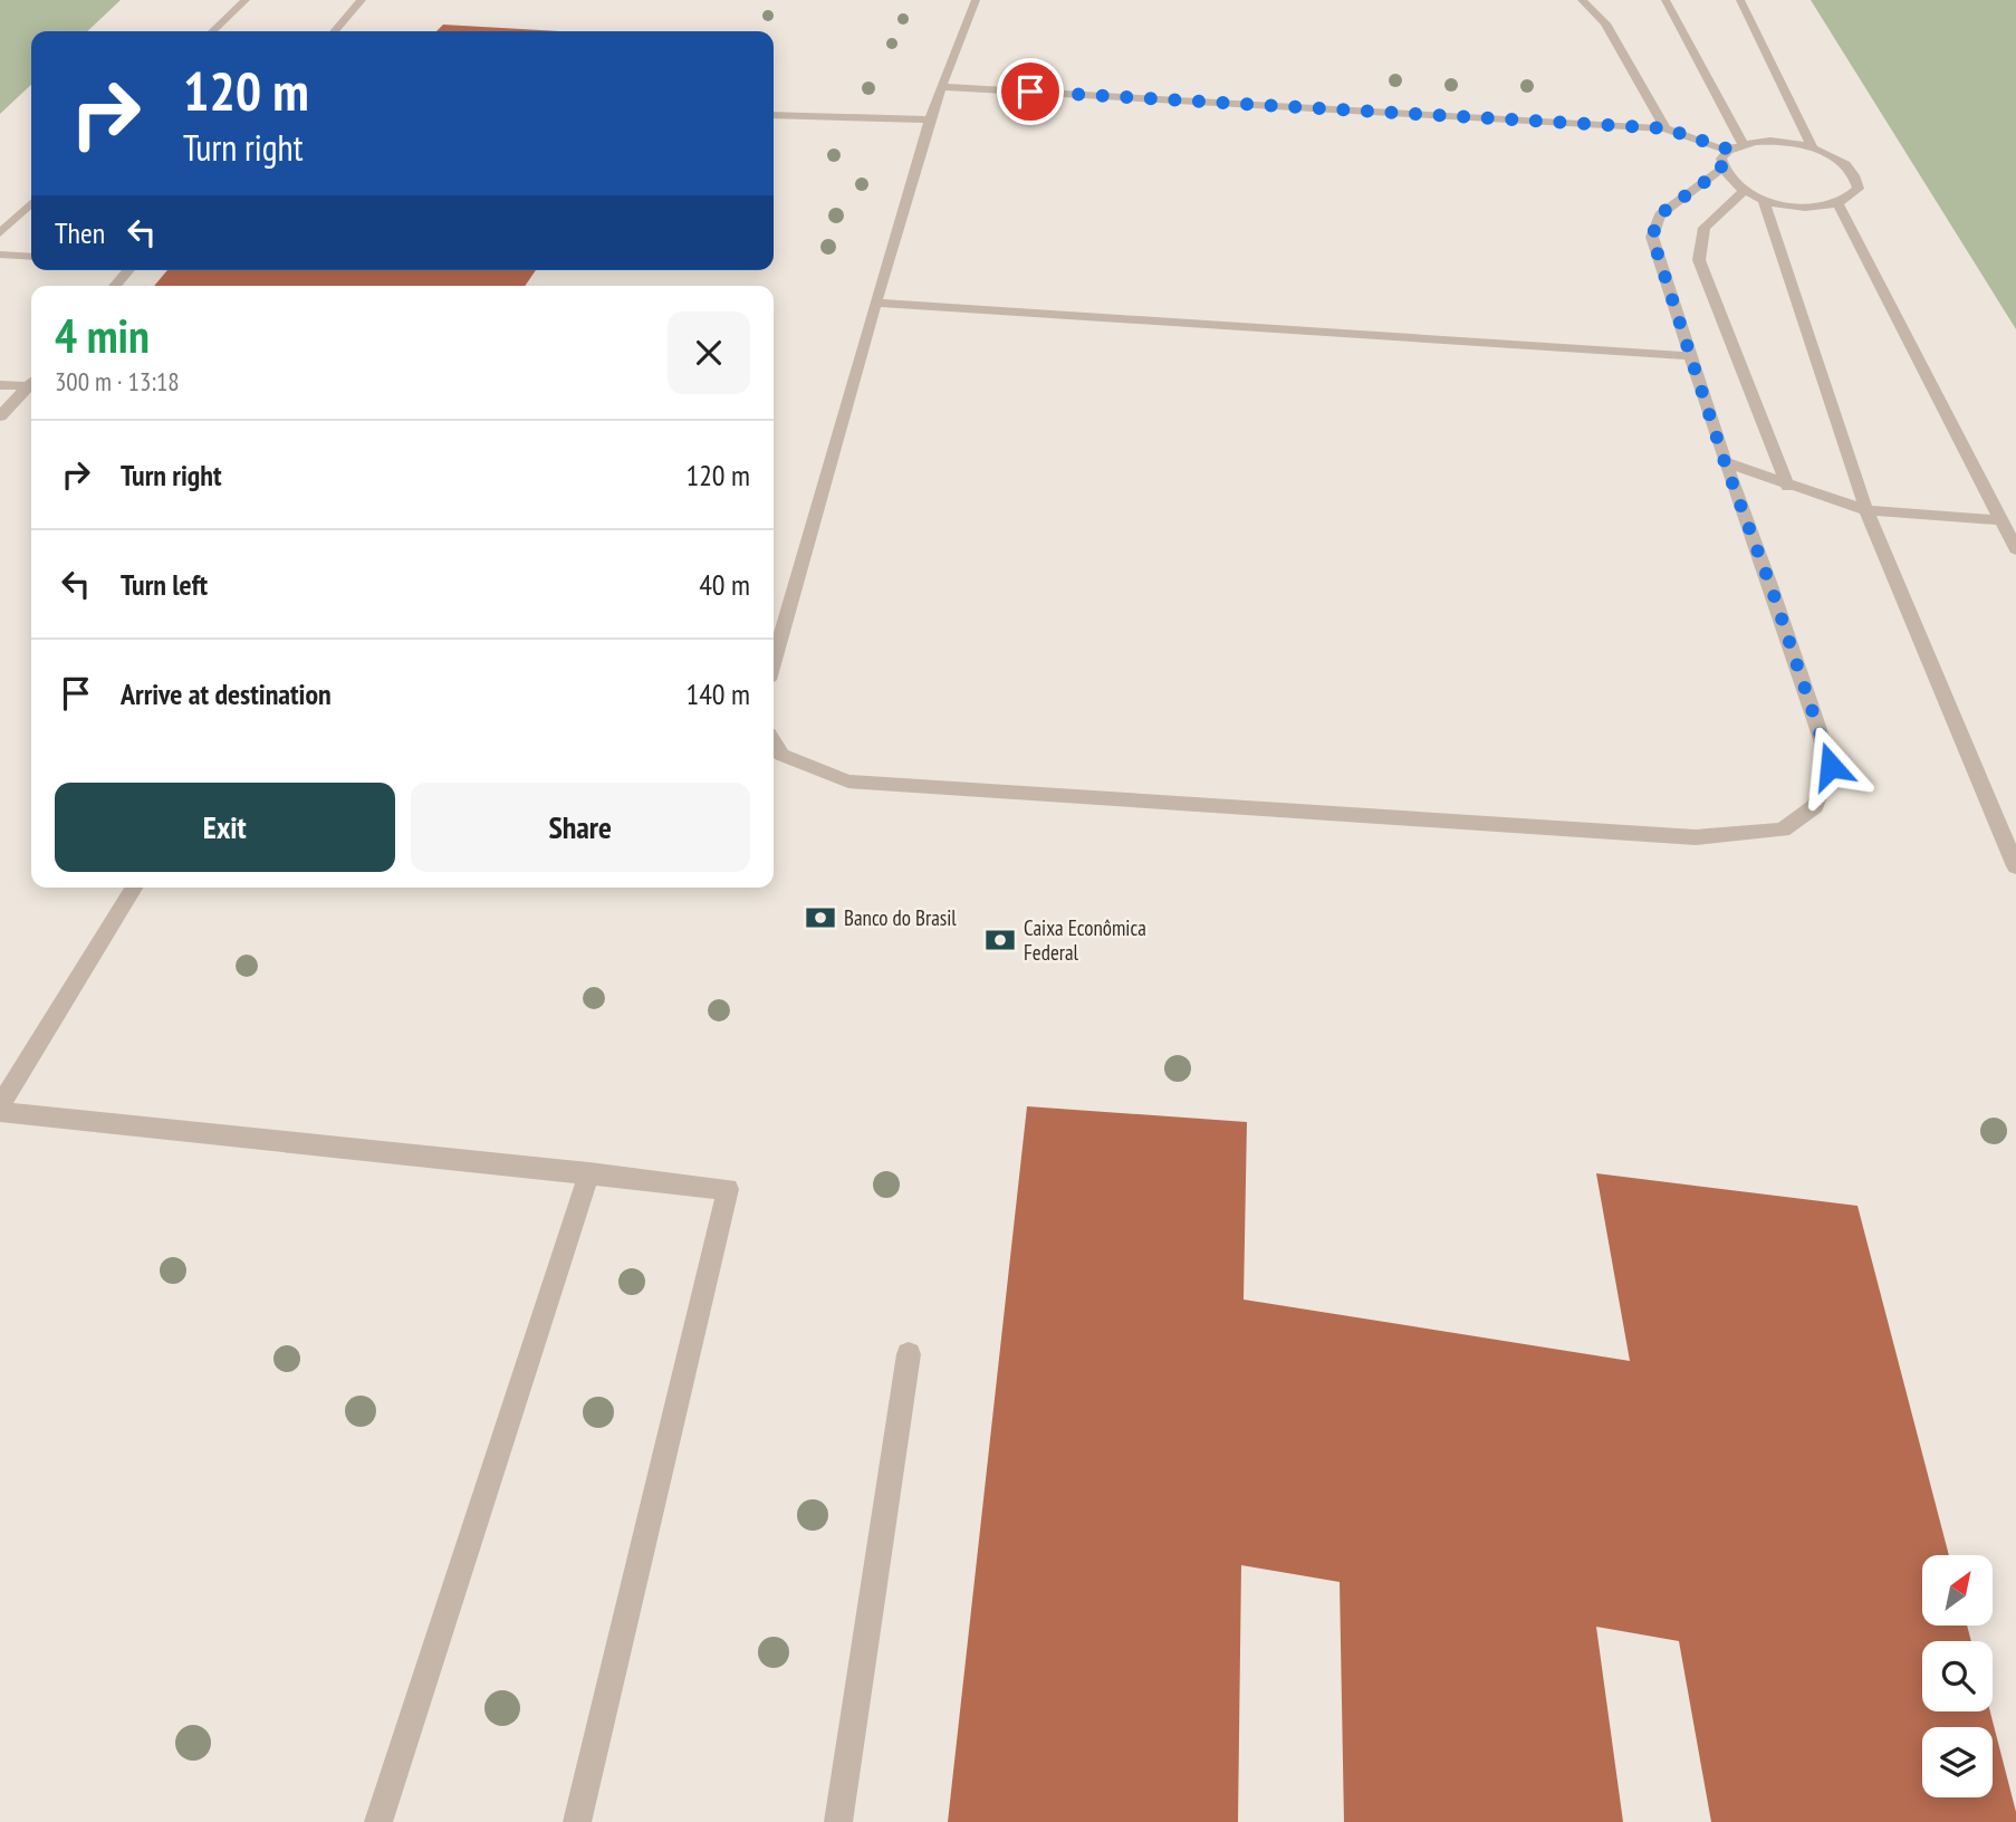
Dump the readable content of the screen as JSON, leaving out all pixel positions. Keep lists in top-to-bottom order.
{
  "places": {
    "bank": ["Banco do Brasil", "Caixa Econômica Federal"]
  },
  "north": "top right",
  "page": {
    "turn": ["120 m", "Turn right"],
    "then": "Then",
    "heading": ["4 min", "300 m · 13:18"],
    "list": [
      {
        "name": "Turn right",
        "value": "120 m"
      },
      {
        "name": "Turn left",
        "value": "40 m"
      },
      {
        "name": "Arrive at destination",
        "value": "140 m"
      }
    ],
    "buttons": ["Exit", "Share"]
  }
}
